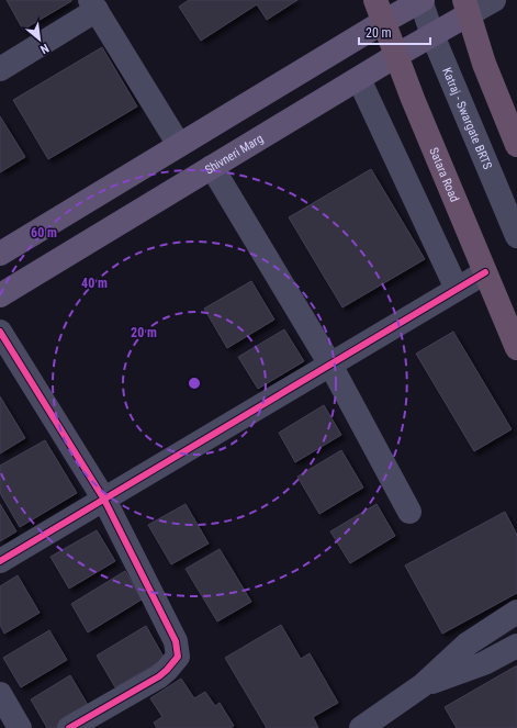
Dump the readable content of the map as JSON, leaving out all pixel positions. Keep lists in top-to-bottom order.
{
  "streets": {
    "highway": ["Satara Road"],
    "main road": ["Shivneri Marg"],
    "street": ["Katraj - Swargate BRTS"]
  },
  "crossings": [
    ["Katraj - Swargate BRTS", "Shivneri Marg"],
    ["Shivneri Marg", "Satara Road"]
  ],
  "scale_bar": "20 m",
  "north": "bottom right",
  "rings": ["60 m", "40 m", "20 m"]
}
